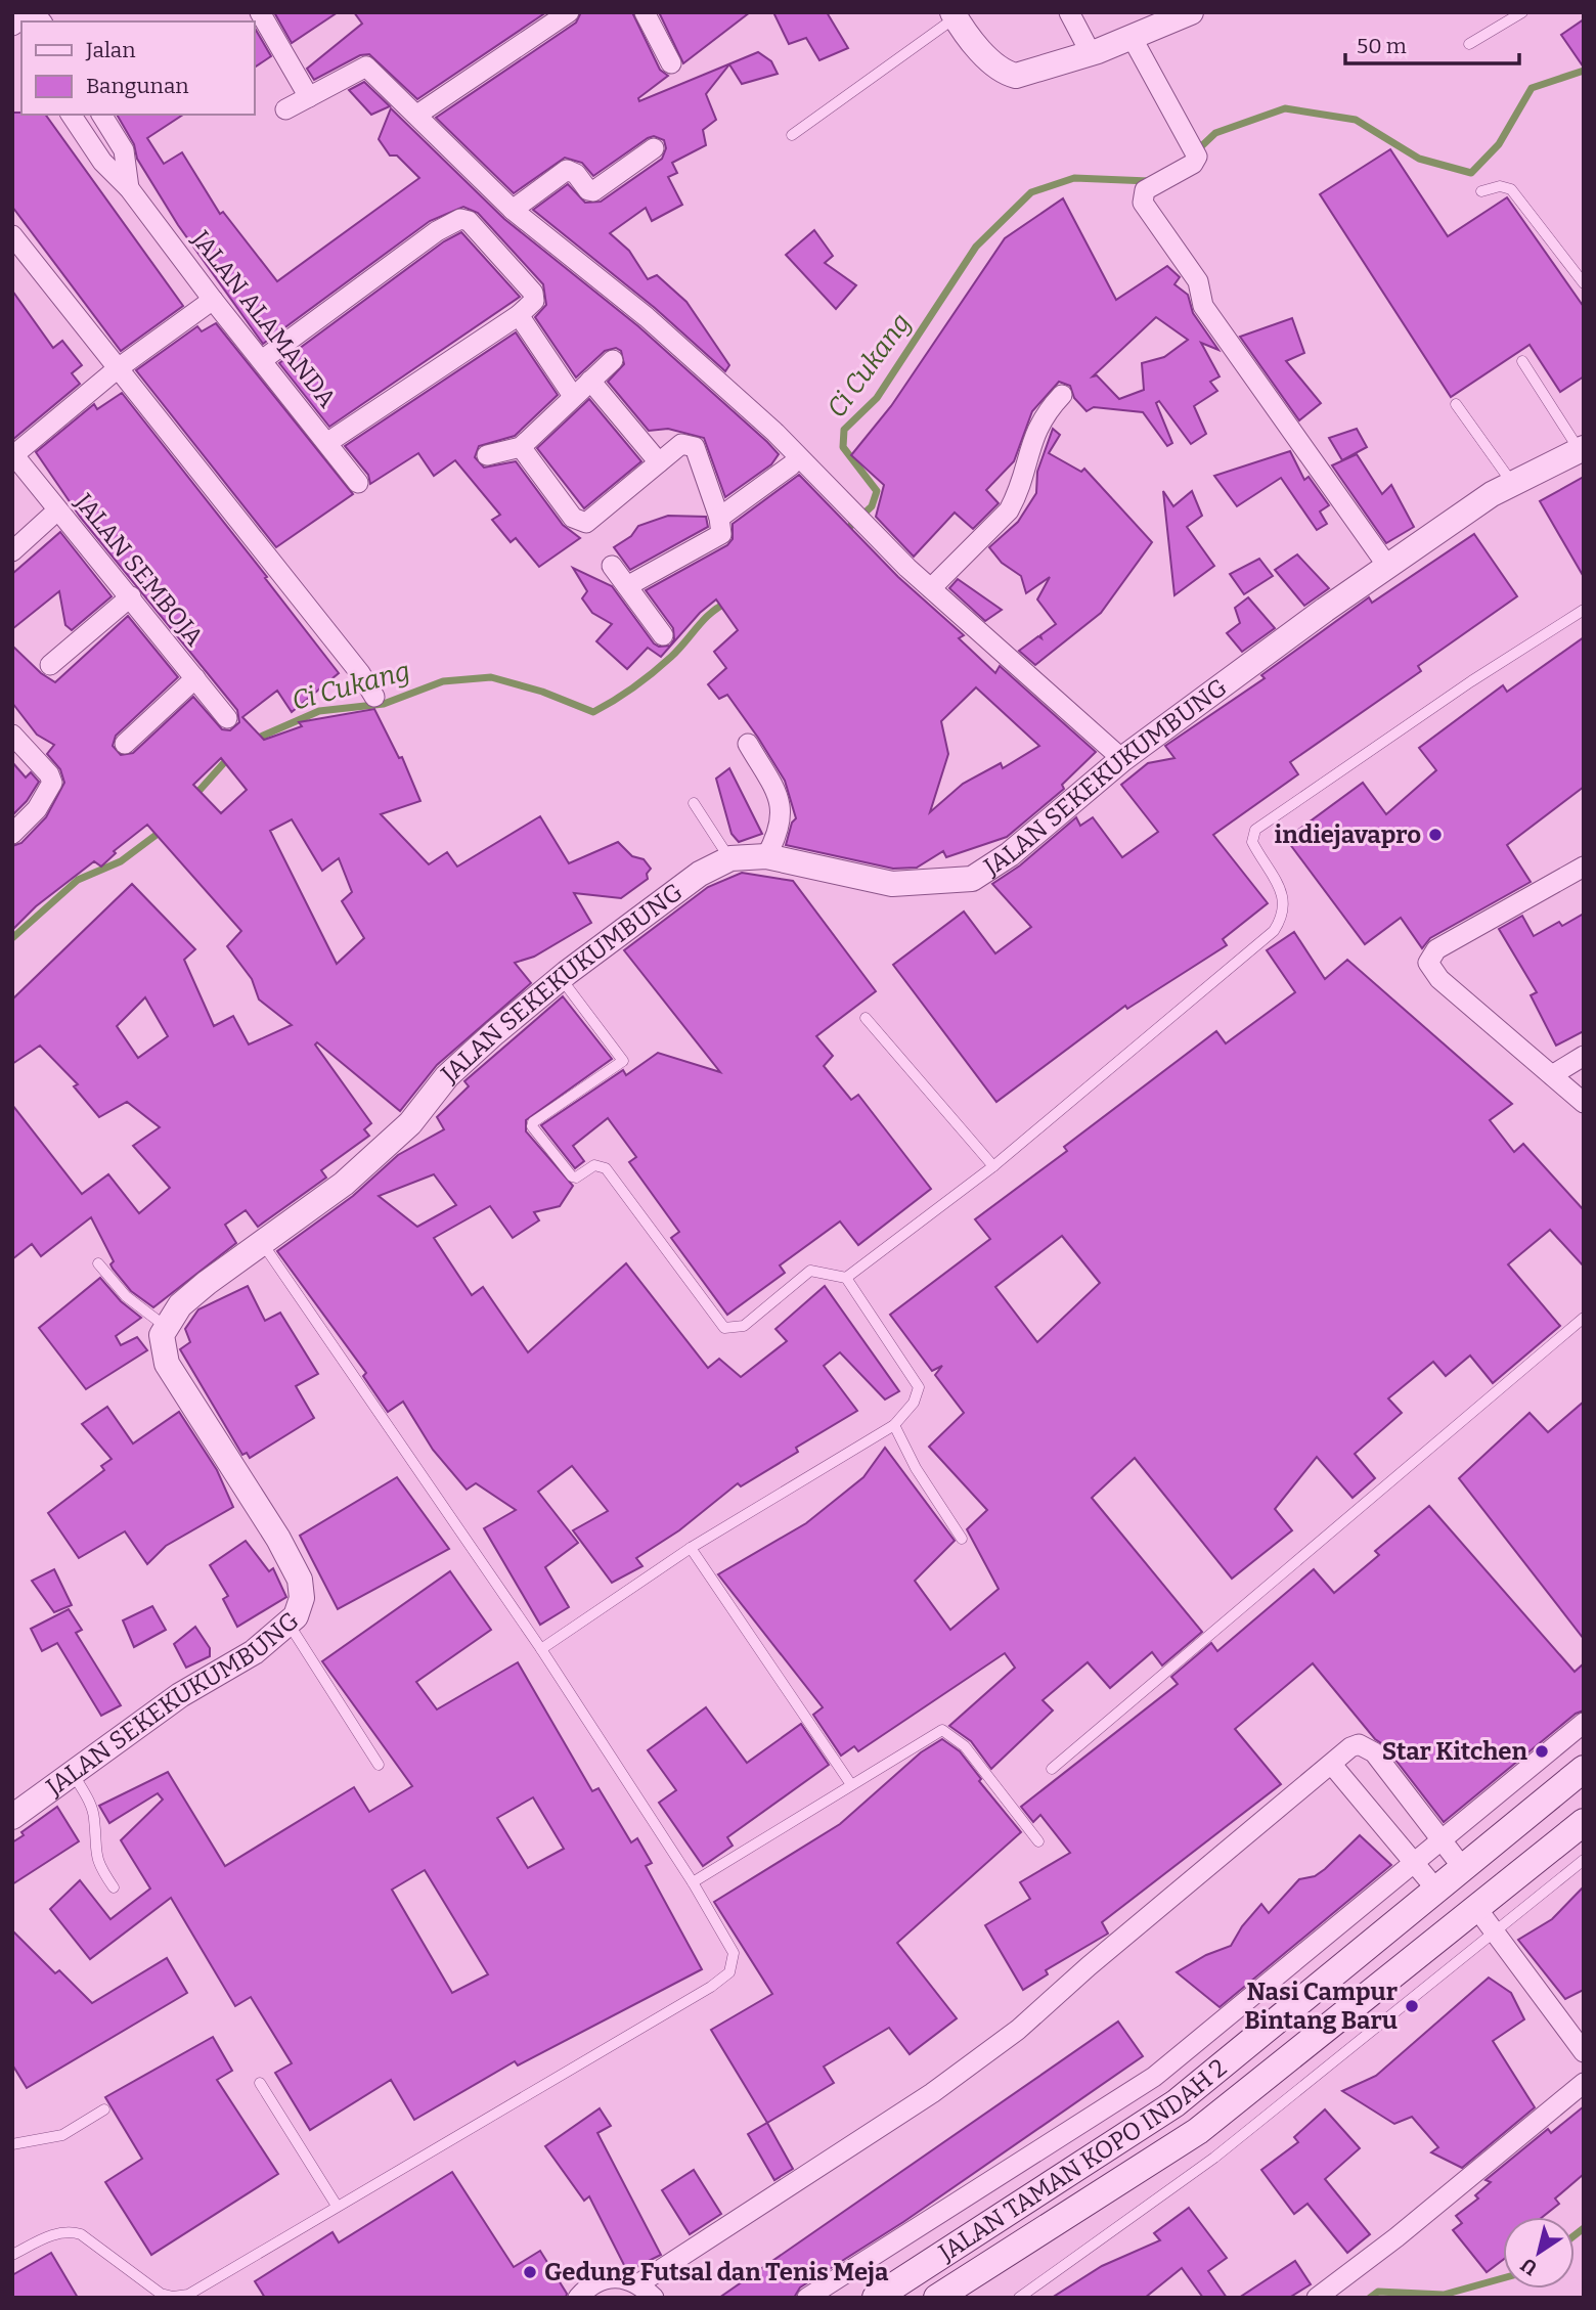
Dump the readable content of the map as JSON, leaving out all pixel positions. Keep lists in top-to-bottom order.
{
  "streets": {
    "main road": ["JALAN TAMAN KOPO INDAH 2"],
    "street": ["JALAN ALAMANDA", "JALAN SEMBOJA", "JALAN SEKEKUKUMBUNG"]
  },
  "water": ["Ci Cukang"],
  "places": [
    "indiejavapro",
    "Star Kitchen",
    "Nasi Campur Bintang Baru",
    "Gedung Futsal dan Tenis Meja"
  ],
  "legend": ["Jalan", "Bangunan"],
  "scale_bar": "50 m",
  "north": "bottom left"
}
